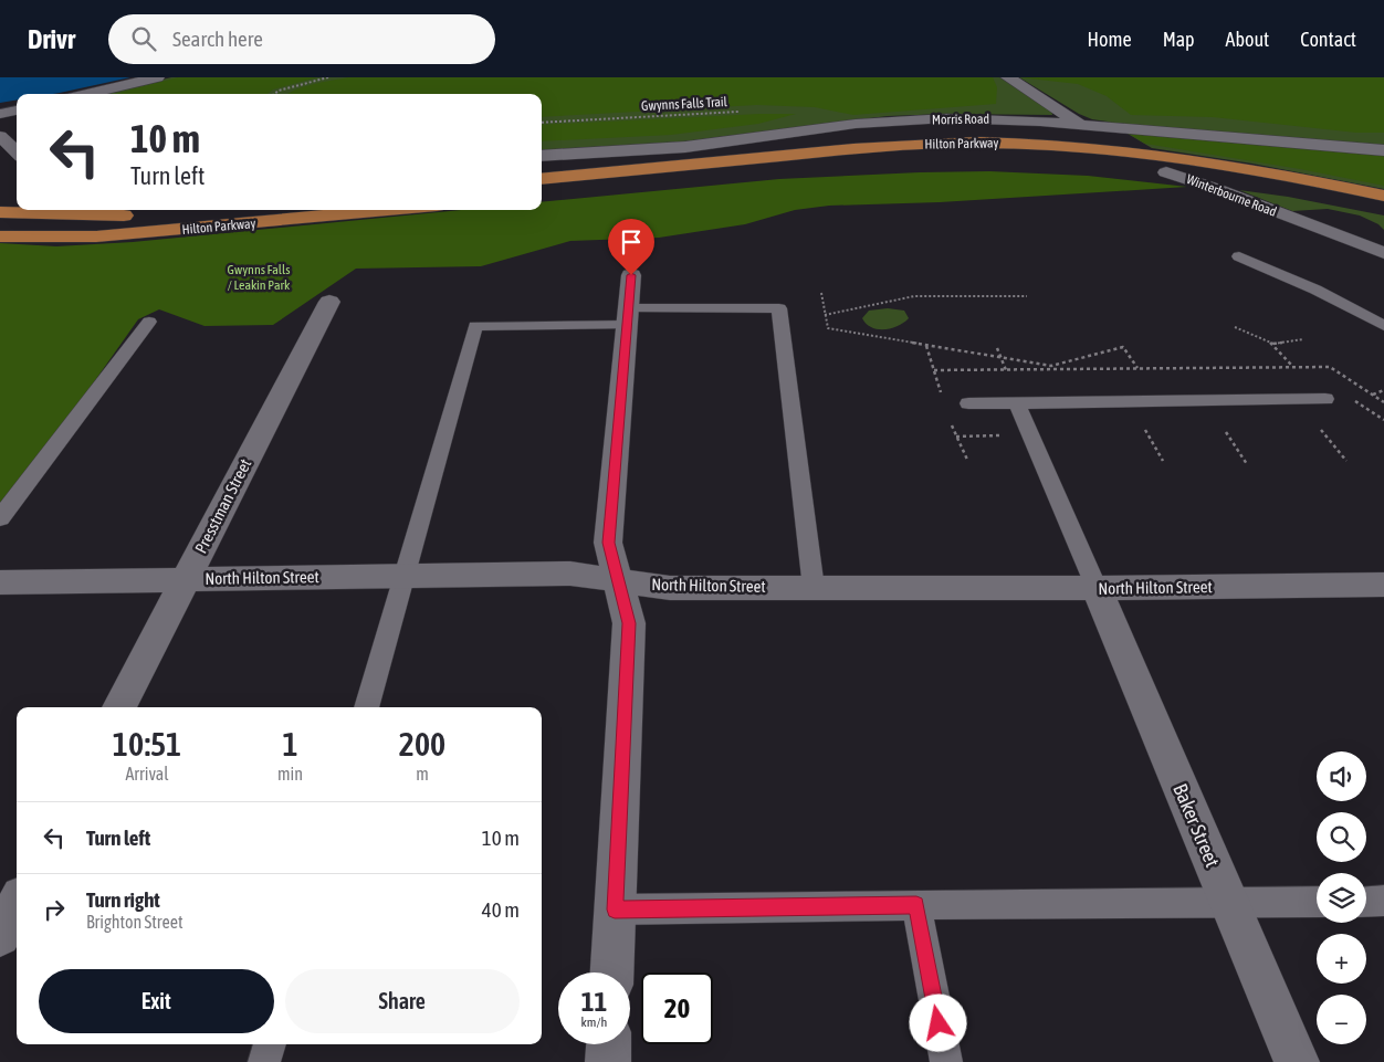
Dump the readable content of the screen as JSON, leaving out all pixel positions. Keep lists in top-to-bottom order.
{
  "streets": {
    "main road": ["Hilton Parkway"],
    "street": [
      "Morris Road",
      "Winterbourne Road",
      "Presstman Street",
      "North Hilton Street",
      "Baker Street"
    ],
    "path": ["Gwynns Falls Trail"]
  },
  "crossings": [
    ["Presstman Street", "North Hilton Street"],
    ["North Hilton Street", "Baker Street"]
  ],
  "parks": ["Gwynns Falls / Leakin Park"],
  "page": {
    "header": "Drivr",
    "search": "Search here",
    "nav": [
      "Home",
      "Map",
      "About",
      "Contact"
    ],
    "turn": ["10 m", "Turn left"],
    "eta": [
      "10:51",
      "Arrival",
      "1",
      "min",
      "200",
      "m"
    ],
    "map_buttons": ["+", "−"],
    "list": [
      {
        "name": "Turn left",
        "value": "10 m"
      },
      {
        "name": "Turn right",
        "note": "Brighton Street",
        "value": "40 m"
      }
    ],
    "buttons": ["Exit", "Share"],
    "speed": "11 km/h",
    "limit": "20"
  }
}
